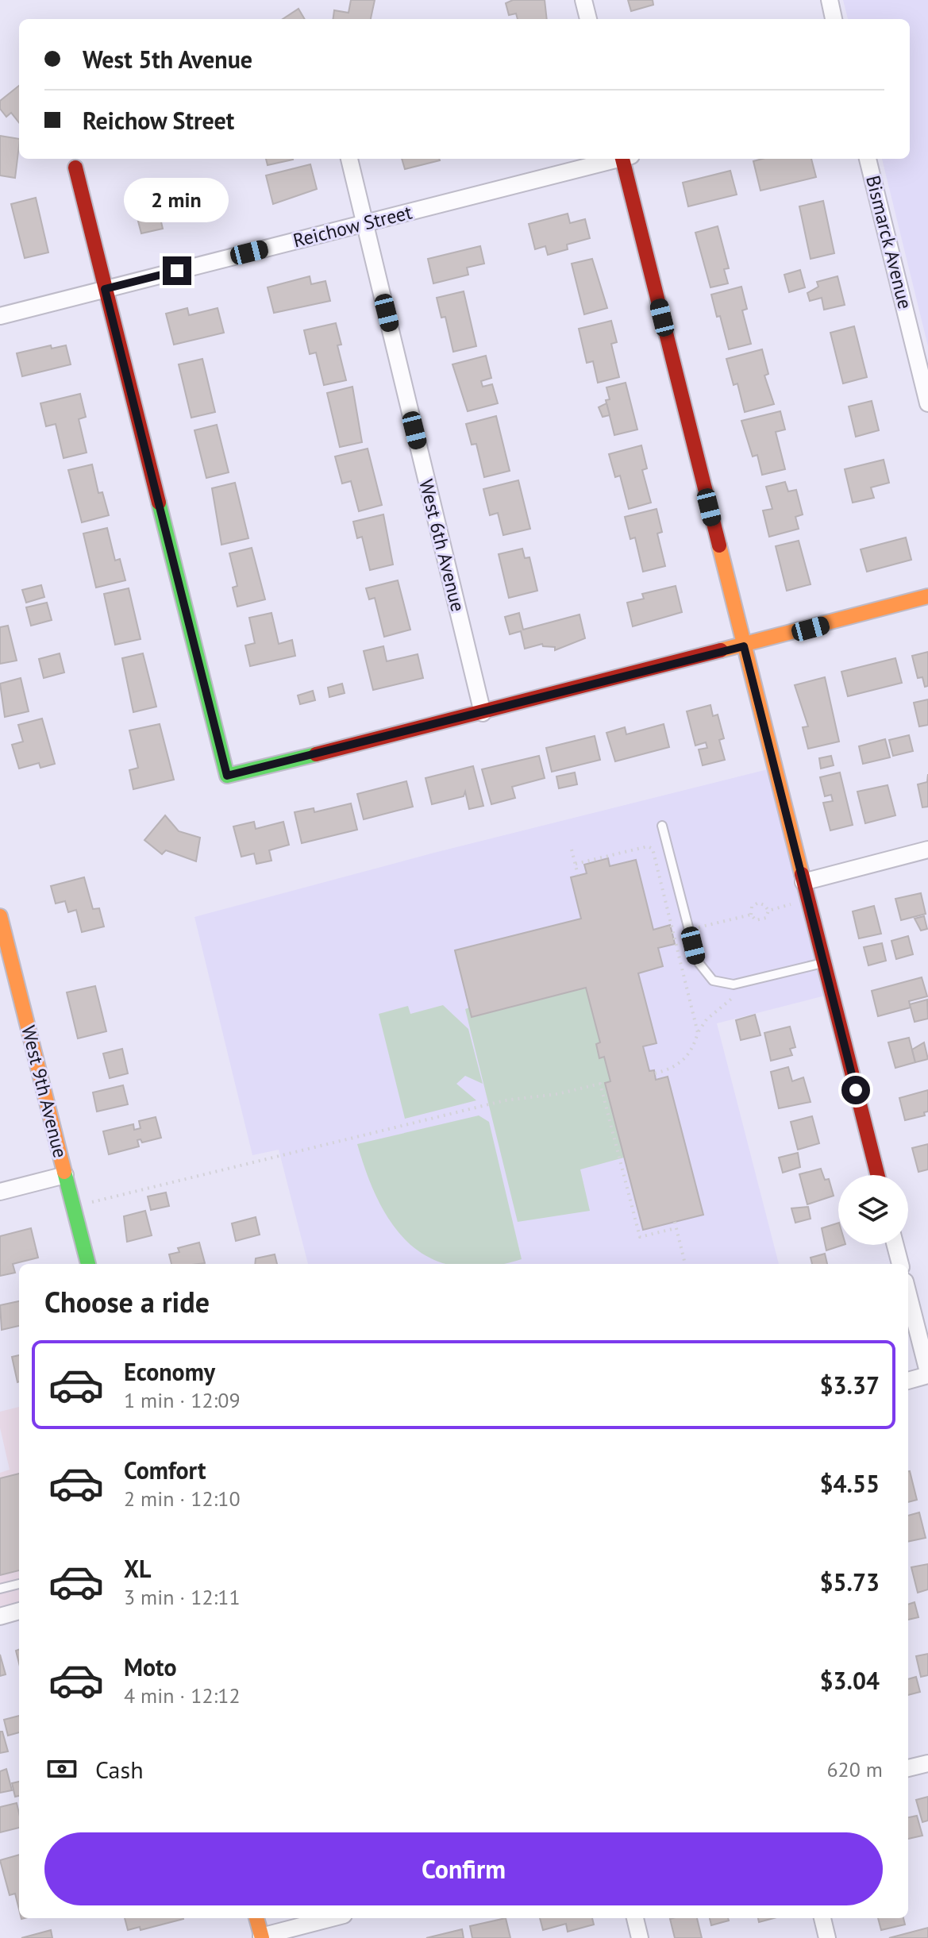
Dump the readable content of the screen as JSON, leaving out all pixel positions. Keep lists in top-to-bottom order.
{
  "streets": {
    "street": [
      "Reichow Street",
      "Bismarck Avenue",
      "West 6th Avenue",
      "West 9th Avenue"
    ]
  },
  "crossings": [
    ["Reichow Street", "West 6th Avenue"]
  ],
  "page": {
    "banner": ["West 5th Avenue", "Reichow Street"],
    "bubble": "2 min",
    "heading": "Choose a ride",
    "list": [
      {
        "name": "Economy",
        "note": "1 min · 12:09",
        "value": "$3.37"
      },
      {
        "name": "Comfort",
        "note": "2 min · 12:10",
        "value": "$4.55"
      },
      {
        "name": "XL",
        "note": "3 min · 12:11",
        "value": "$5.73"
      },
      {
        "name": "Moto",
        "note": "4 min · 12:12",
        "value": "$3.04"
      }
    ],
    "pay": ["Cash", "620 m"],
    "buttons": "Confirm"
  }
}
